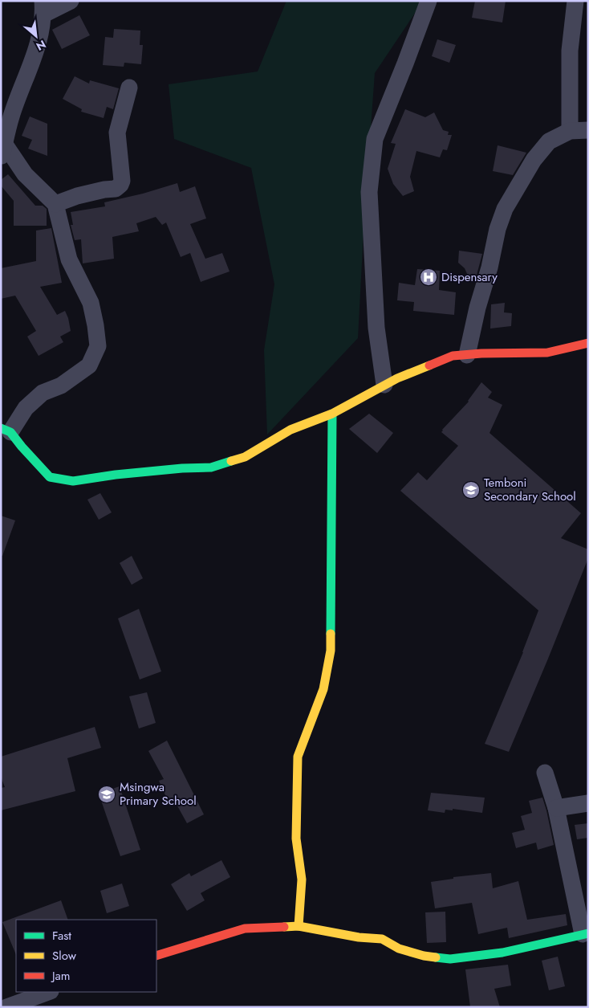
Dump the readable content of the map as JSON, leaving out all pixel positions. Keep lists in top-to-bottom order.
{
  "places": {
    "hospital": ["Dispensary"],
    "school or university": ["Temboni Secondary School", "Msingwa Primary School"]
  },
  "legend": ["Fast", "Slow", "Jam"],
  "north": "bottom right"
}
